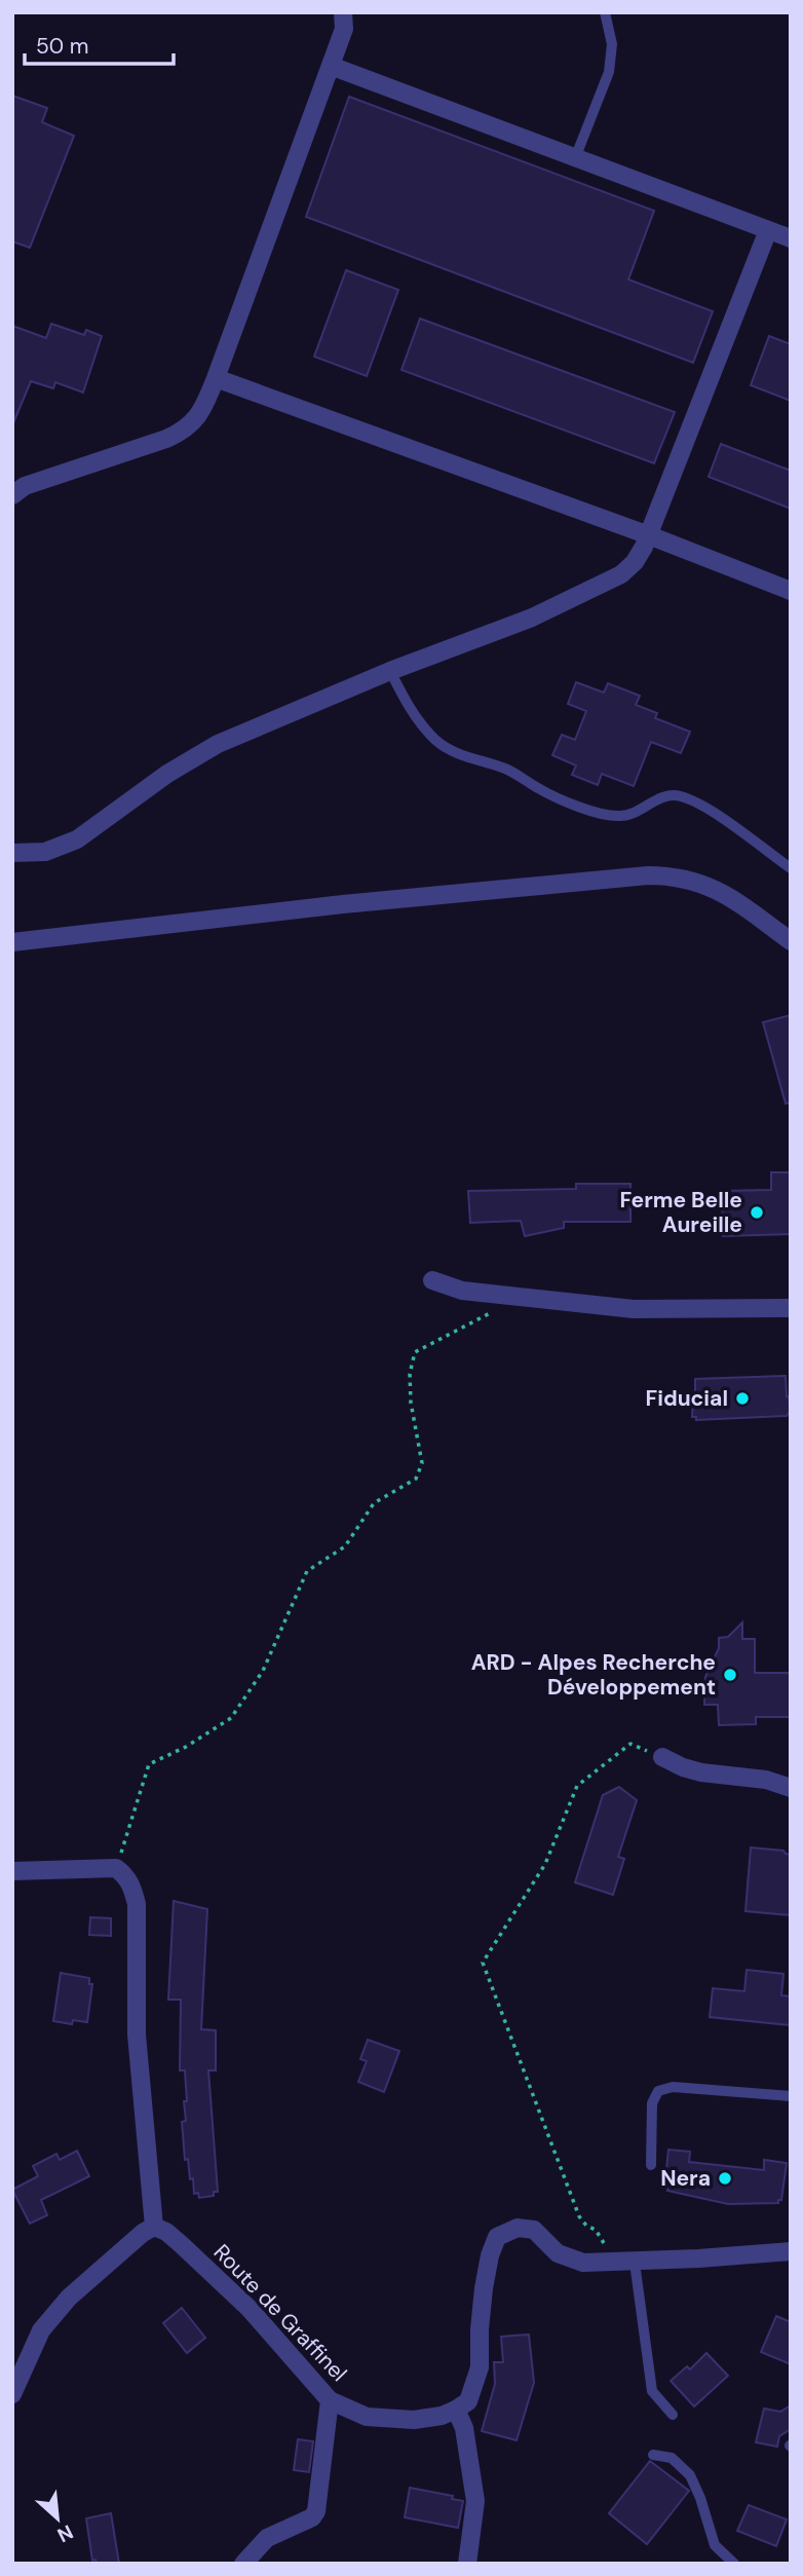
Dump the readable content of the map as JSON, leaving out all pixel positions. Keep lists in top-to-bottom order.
{
  "streets": {
    "street": ["Route de Graffinel"]
  },
  "places": [
    "Ferme Belle Aureille",
    "Fiducial",
    "ARD - Alpes Recherche Développement",
    "Nera"
  ],
  "scale_bar": "50 m",
  "north": "bottom right"
}
